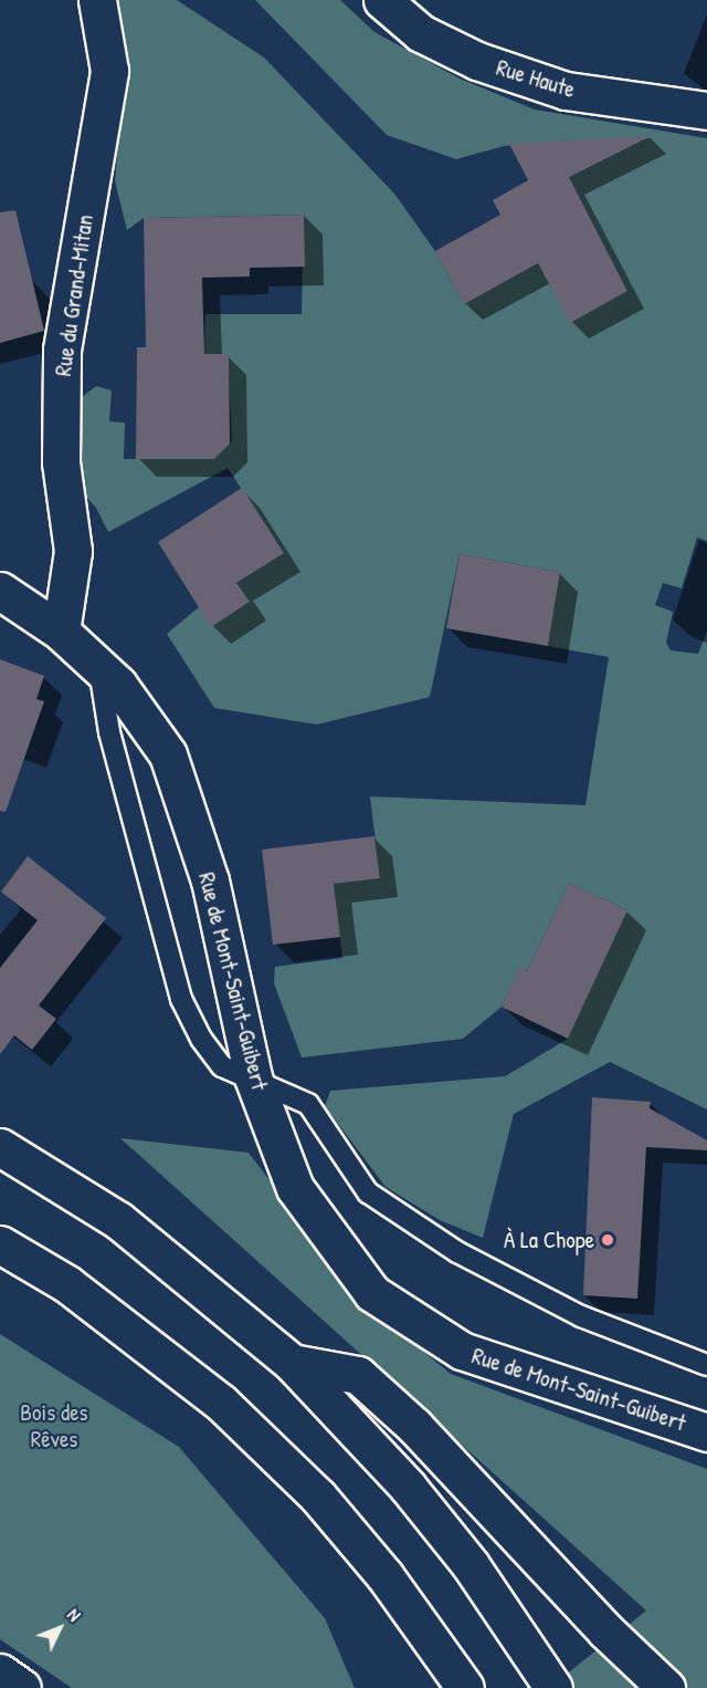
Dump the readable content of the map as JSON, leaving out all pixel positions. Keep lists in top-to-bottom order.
{
  "streets": {
    "main road": ["Rue Haute", "Rue du Grand-Mitan", "Rue de Mont-Saint-Guibert"]
  },
  "crossings": [
    ["Rue du Grand-Mitan", "Rue de Mont-Saint-Guibert"]
  ],
  "parks": ["Bois des Rêves"],
  "places": ["À La Chope"],
  "north": "top right"
}
